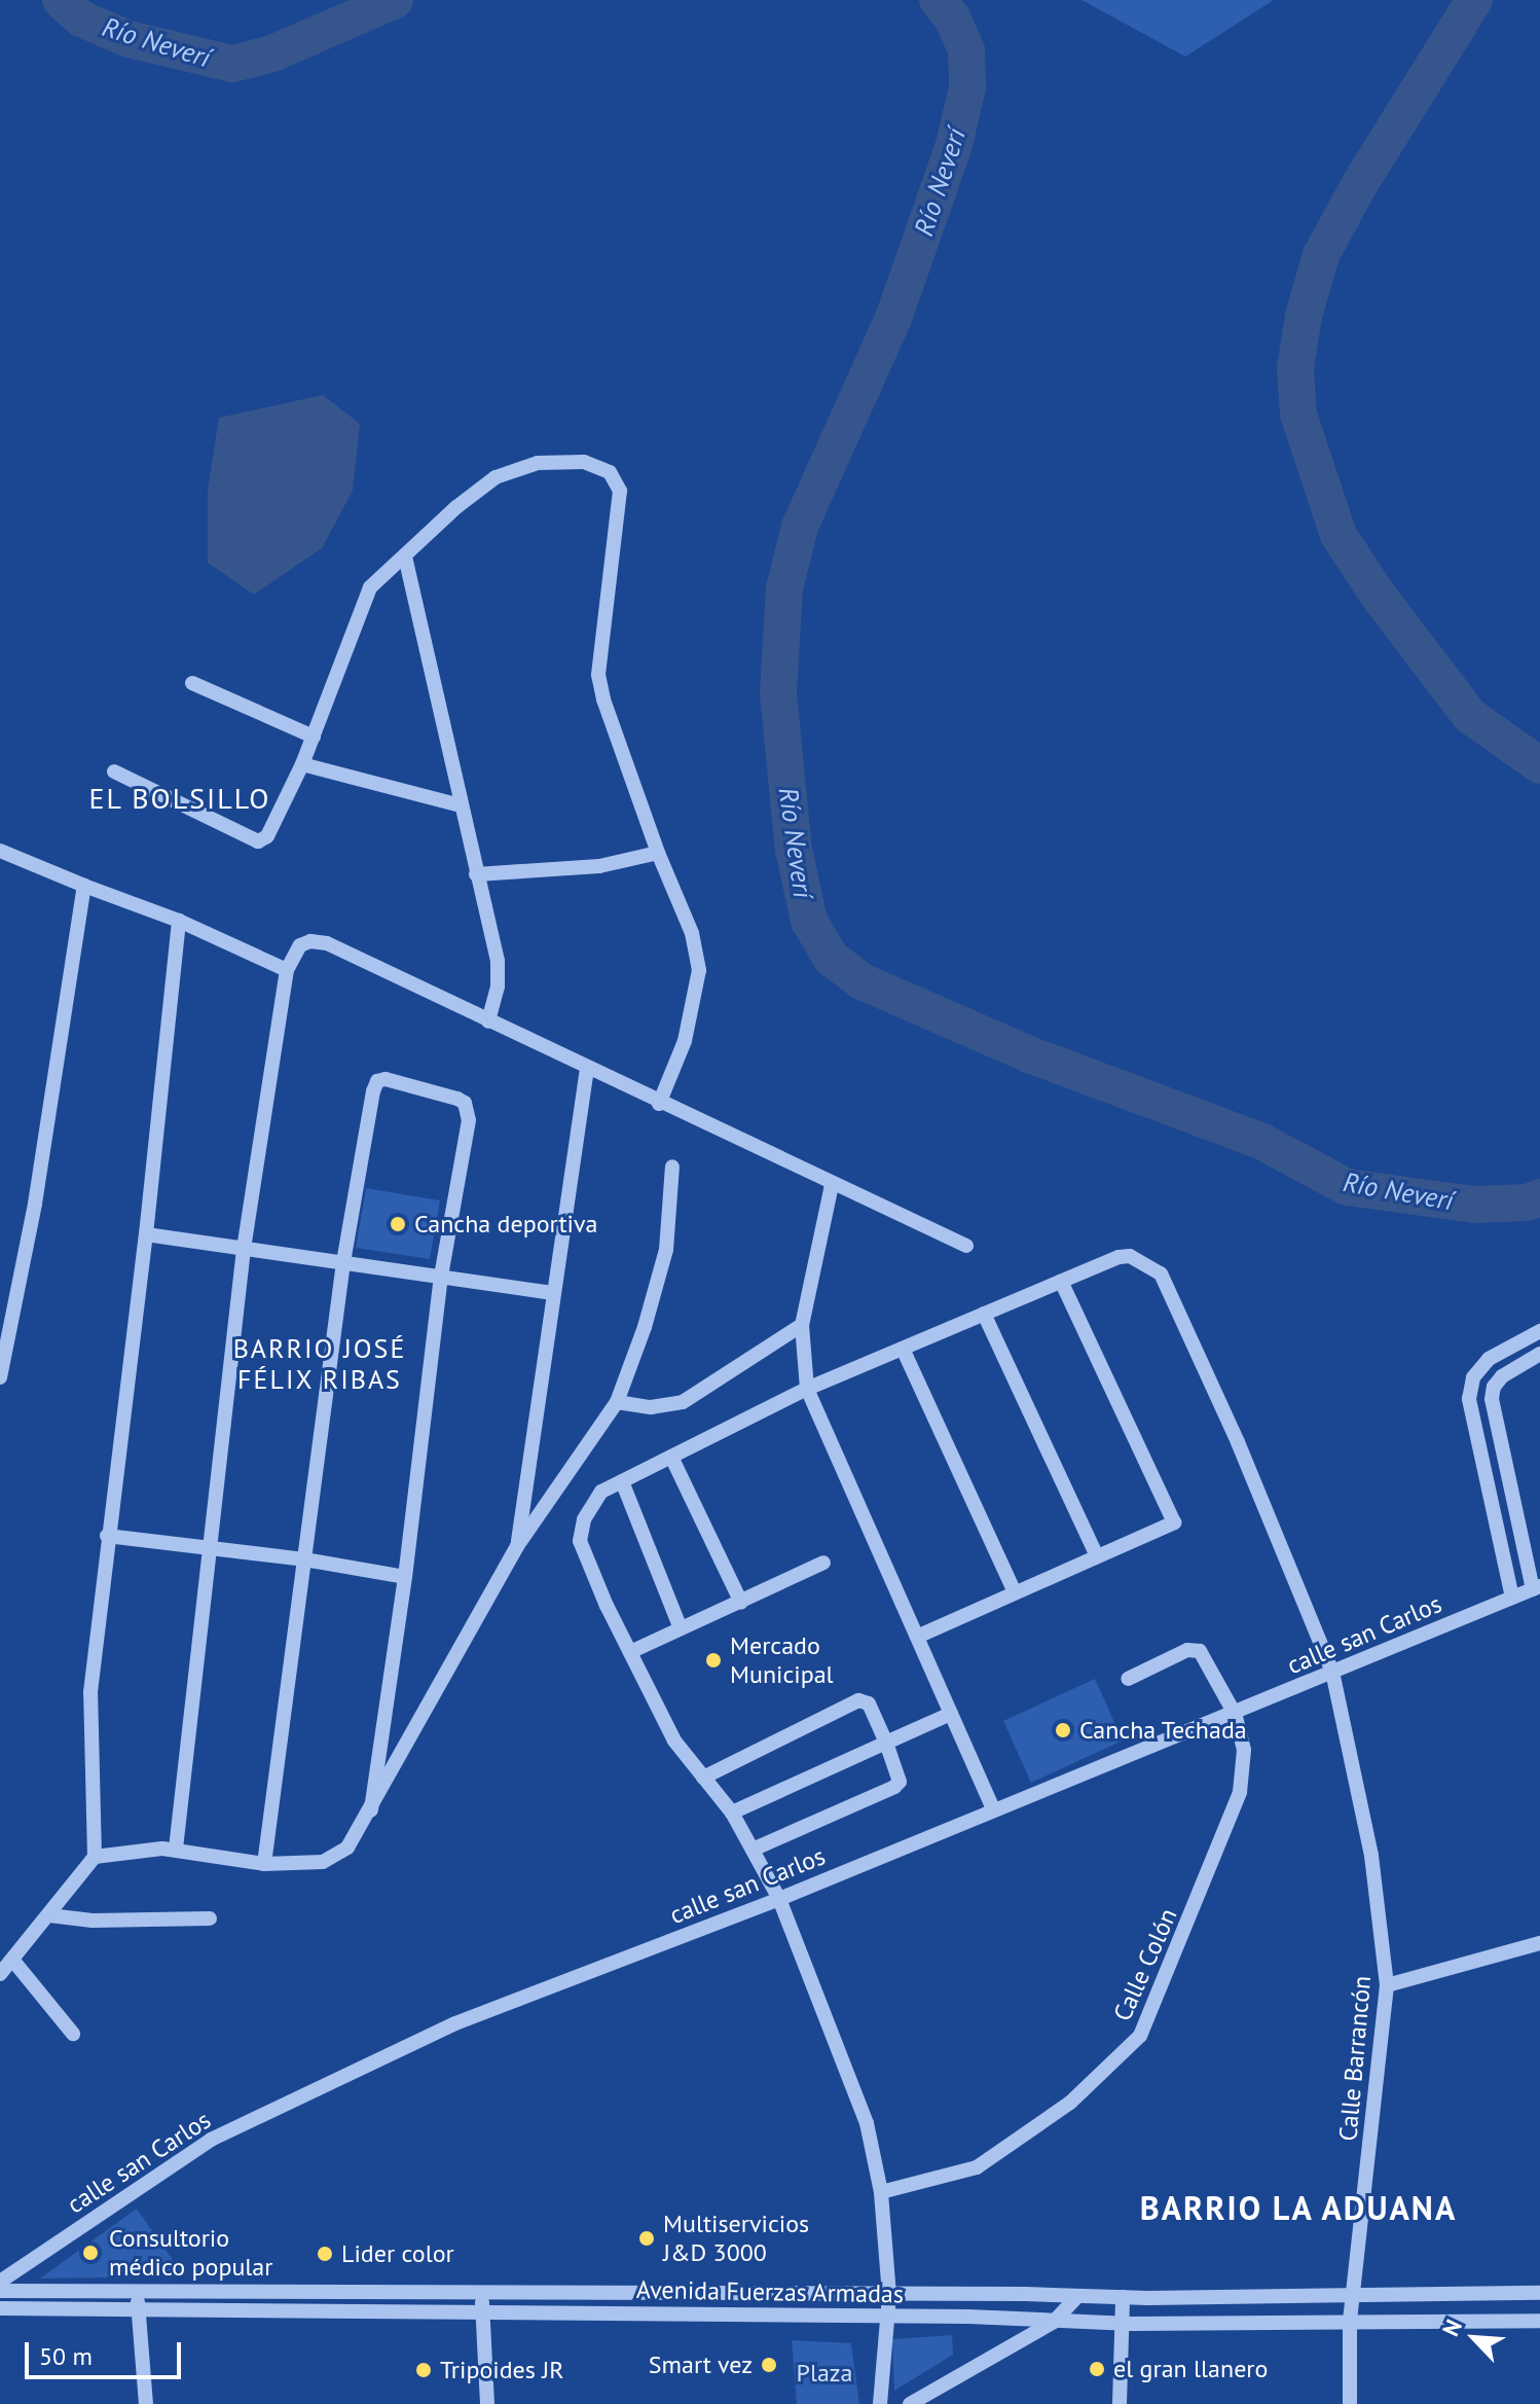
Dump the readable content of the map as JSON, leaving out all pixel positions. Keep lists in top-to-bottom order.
{
  "streets": {
    "street": [
      "calle san Carlos",
      "Calle Colón",
      "Calle Barrancón",
      "Avenida Fuerzas Armadas"
    ]
  },
  "crossings": [
    ["calle san Carlos", "Calle Colón"],
    ["calle san Carlos", "Calle Barrancón"],
    ["Calle Colón", "Calle Barrancón"],
    ["Calle Barrancón", "Avenida Fuerzas Armadas"]
  ],
  "districts": ["EL BOLSILLO", "BARRIO JOSÉ FÉLIX RIBAS", "BARRIO LA ADUANA"],
  "water": ["Río Neverí"],
  "parks": ["Plaza"],
  "places": [
    "Cancha deportiva",
    "Mercado Municipal",
    "Cancha Techada",
    "Multiservicios J&D 3000",
    "Consultorio médico popular",
    "Lider color",
    "Smart vez",
    "el gran llanero",
    "Tripoides JR"
  ],
  "scale_bar": "50 m",
  "north": "top left"
}
